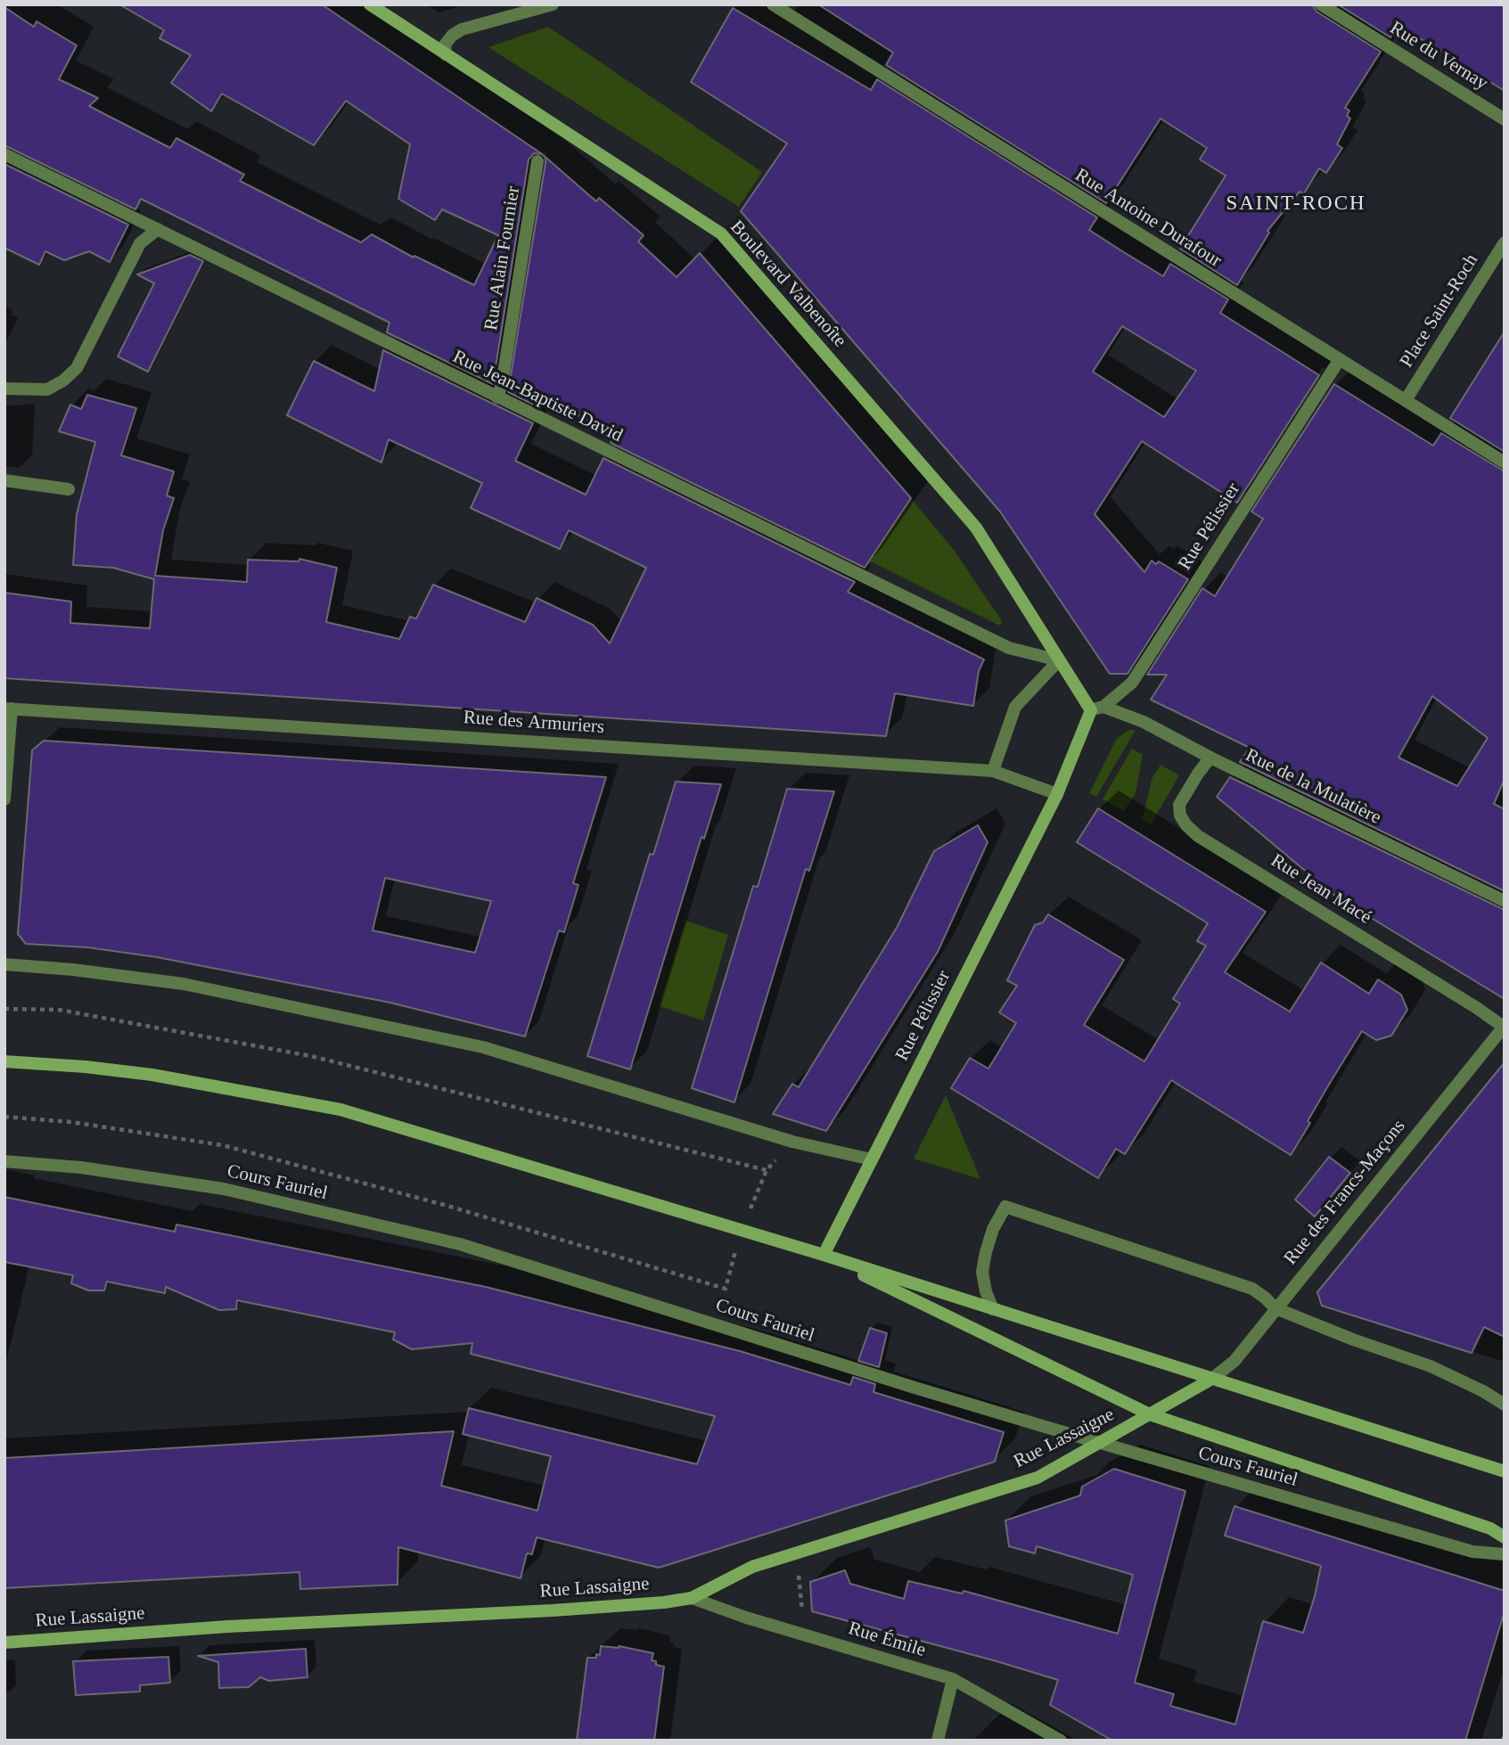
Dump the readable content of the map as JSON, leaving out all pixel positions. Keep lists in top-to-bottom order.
{
  "streets": {
    "main road": [
      "Boulevard Valbenoîte",
      "Rue Pélissier",
      "Cours Fauriel",
      "Rue Lassaigne"
    ],
    "street": [
      "Rue du Vernay",
      "Rue Antoine Durafour",
      "Rue Alain Fournier",
      "Place Saint-Roch",
      "Rue Jean-Baptiste David",
      "Rue des Armuriers",
      "Rue de la Mulatière",
      "Rue Jean Macé",
      "Rue des Francs-Maçons",
      "Rue Émile"
    ]
  },
  "crossings": [
    ["Rue Antoine Durafour", "Place Saint-Roch"],
    ["Rue Antoine Durafour", "Rue Pélissier"],
    ["Rue Alain Fournier", "Rue Jean-Baptiste David"],
    ["Boulevard Valbenoîte", "Rue Jean-Baptiste David"],
    ["Boulevard Valbenoîte", "Rue Pélissier"],
    ["Boulevard Valbenoîte", "Rue de la Mulatière"],
    ["Rue Pélissier", "Rue des Armuriers"],
    ["Rue Pélissier", "Rue de la Mulatière"],
    ["Rue Pélissier", "Cours Fauriel"],
    ["Rue de la Mulatière", "Rue Jean Macé"],
    ["Rue Jean Macé", "Rue des Francs-Maçons"],
    ["Cours Fauriel", "Rue des Francs-Maçons"],
    ["Cours Fauriel", "Rue Lassaigne"],
    ["Rue Lassaigne", "Rue Émile"]
  ],
  "districts": ["SAINT-ROCH"]
}
